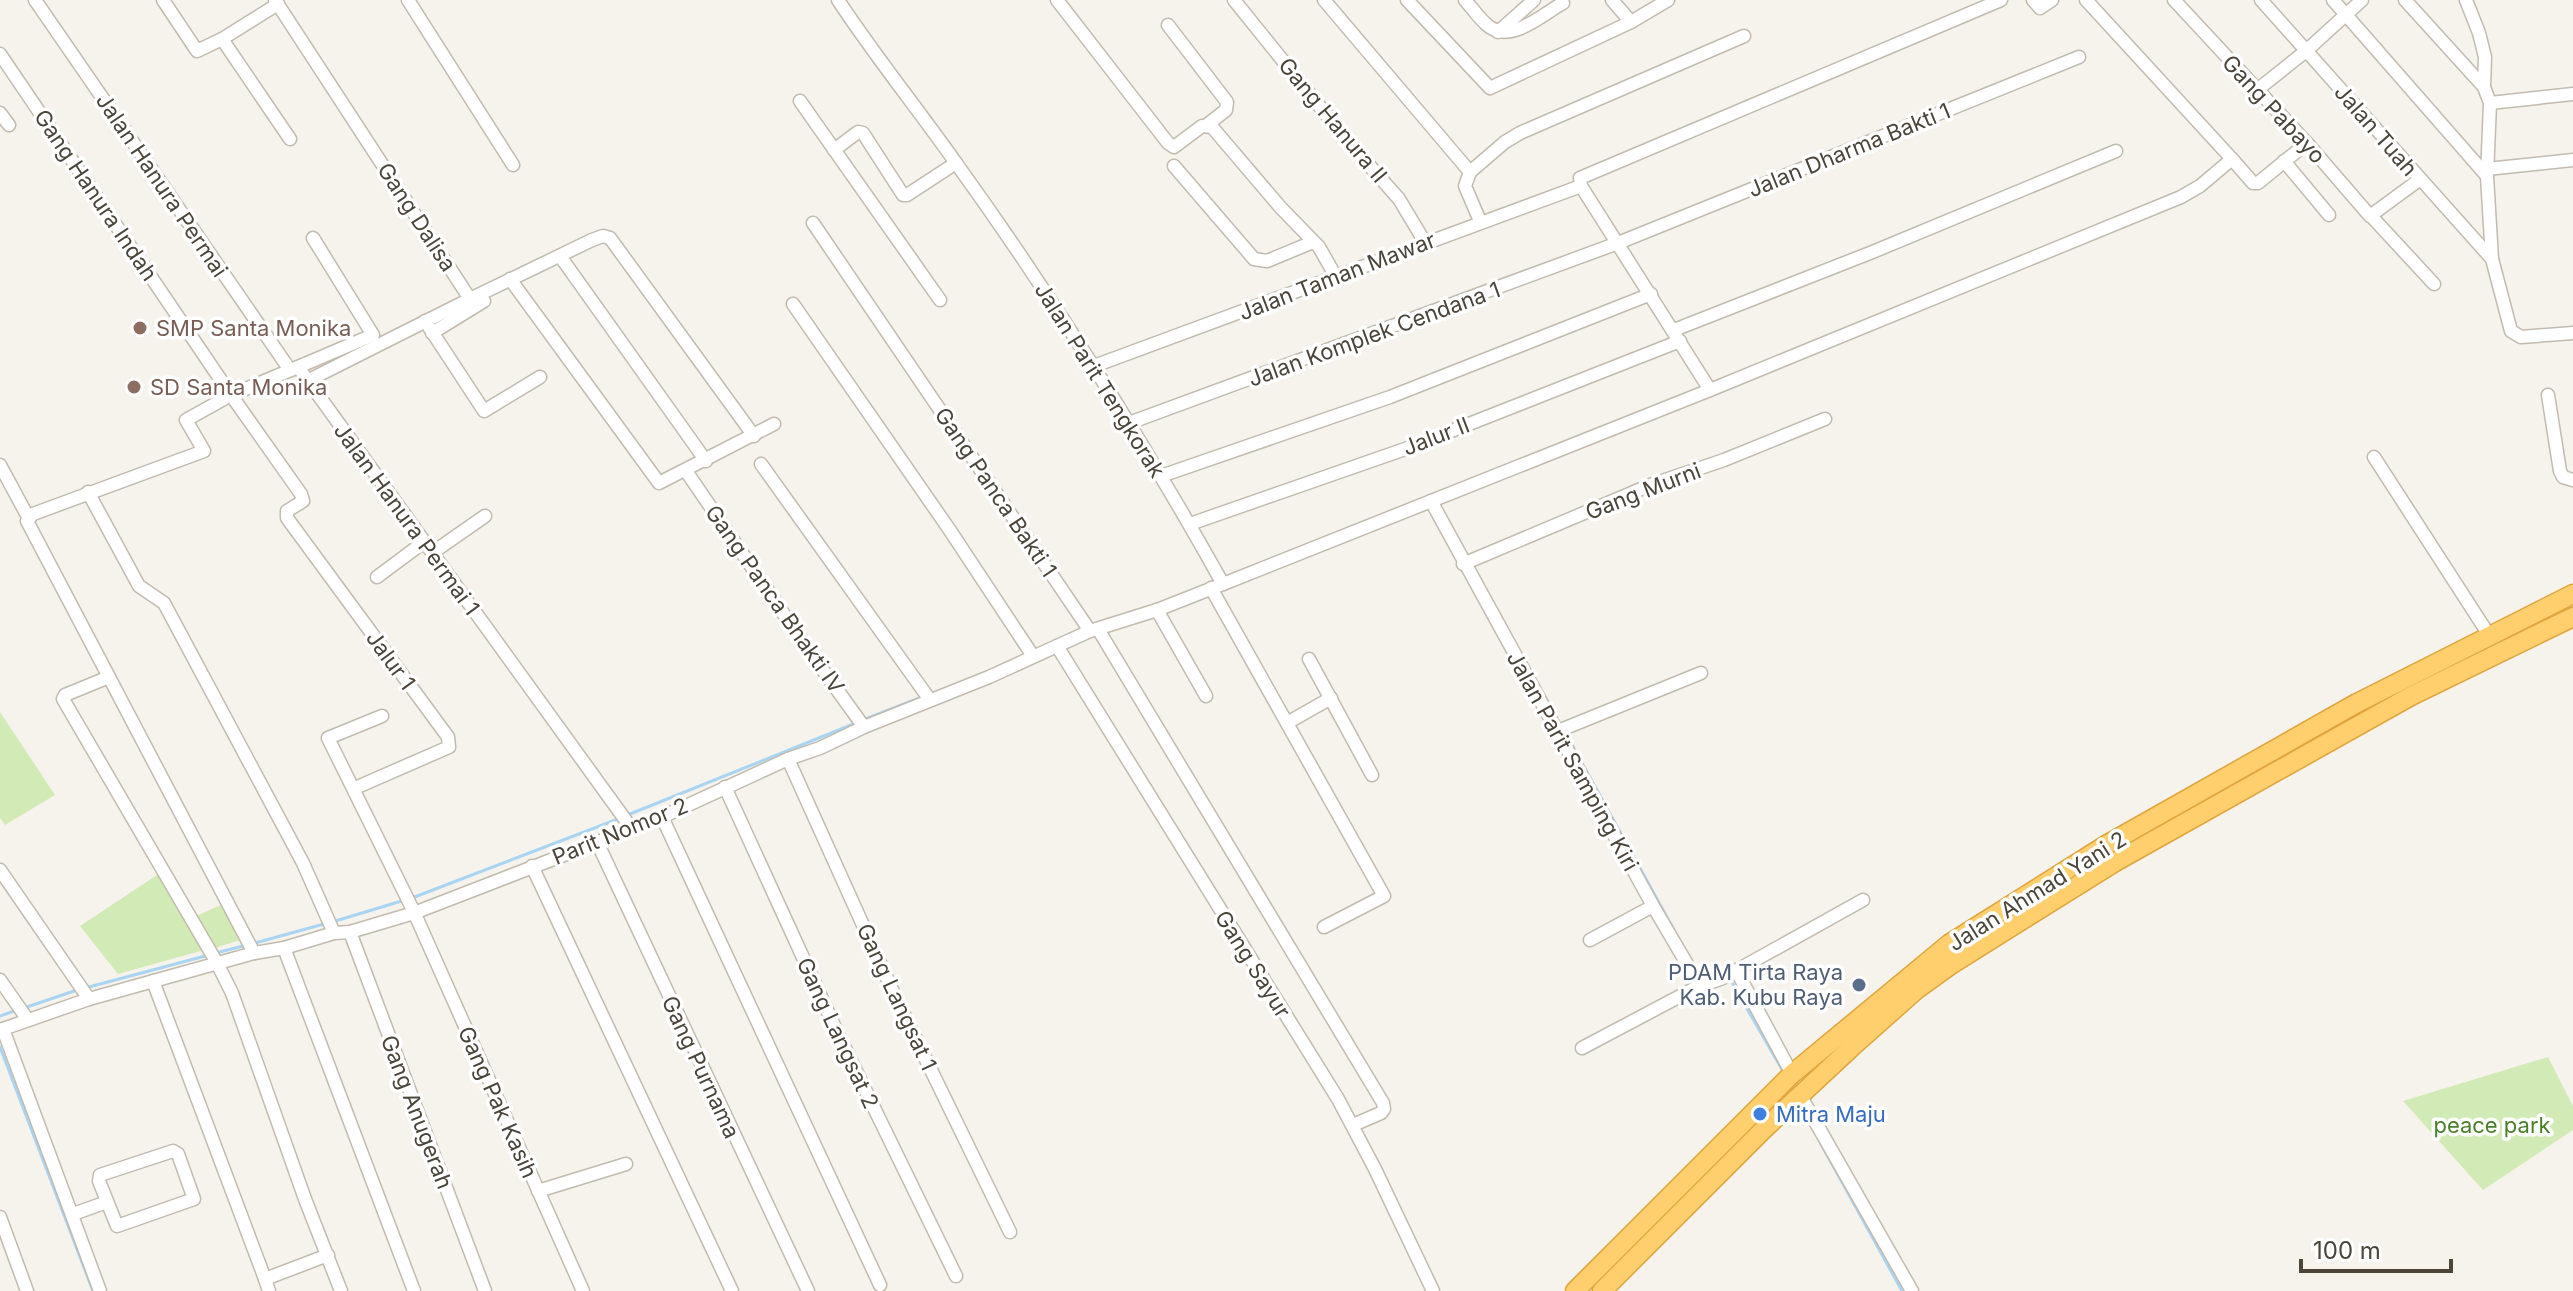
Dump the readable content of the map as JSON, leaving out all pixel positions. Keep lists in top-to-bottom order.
{
  "streets": {
    "highway": ["Jalan Ahmad Yani 2"],
    "street": [
      "Gang Pabayo",
      "Gang Hanura II",
      "Jalan Tuah",
      "Jalan Dharma Bakti 1",
      "Jalan Hanura Permai",
      "Gang Hanura Indah",
      "Gang Dalisa",
      "Jalan Taman Mawar",
      "Jalan Komplek Cendana 1",
      "Jalan Parit Tengkorak",
      "Jalur II",
      "Gang Murni",
      "Gang Panca Bakti 1",
      "Jalan Hanura Permai 1",
      "Gang Panca Bhakti IV",
      "Jalur 1",
      "Jalan Parit Samping Kiri",
      "Parit Nomor 2",
      "Gang Sayur",
      "Gang Langsat 1",
      "Gang Langsat 2",
      "Gang Purnama",
      "Gang Pak Kasih",
      "Gang Anugerah"
    ]
  },
  "crossings": [
    ["Gang Hanura II", "Jalan Taman Mawar"],
    ["Jalan Dharma Bakti 1", "Jalan Komplek Cendana 1"],
    ["Jalan Hanura Permai", "Jalan Hanura Permai 1"],
    ["Gang Hanura Indah", "Jalur 1"],
    ["Jalan Taman Mawar", "Jalan Parit Tengkorak"],
    ["Jalan Komplek Cendana 1", "Jalan Parit Tengkorak"],
    ["Jalan Parit Tengkorak", "Jalur II"],
    ["Jalan Parit Tengkorak", "Parit Nomor 2"],
    ["Gang Murni", "Jalan Parit Samping Kiri"],
    ["Gang Panca Bakti 1", "Parit Nomor 2"],
    ["Gang Panca Bakti 1", "Gang Sayur"],
    ["Jalan Hanura Permai 1", "Parit Nomor 2"],
    ["Gang Panca Bhakti IV", "Parit Nomor 2"],
    ["Jalur 1", "Gang Pak Kasih"],
    ["Parit Nomor 2", "Gang Sayur"],
    ["Parit Nomor 2", "Gang Langsat 1"],
    ["Parit Nomor 2", "Gang Langsat 2"],
    ["Parit Nomor 2", "Gang Purnama"],
    ["Parit Nomor 2", "Gang Pak Kasih"],
    ["Parit Nomor 2", "Gang Anugerah"]
  ],
  "parks": ["peace park"],
  "places": [
    "SMP Santa Monika",
    "SD Santa Monika",
    "PDAM Tirta Raya Kab. Kubu Raya",
    "Mitra Maju"
  ],
  "scale_bar": "100 m"
}
